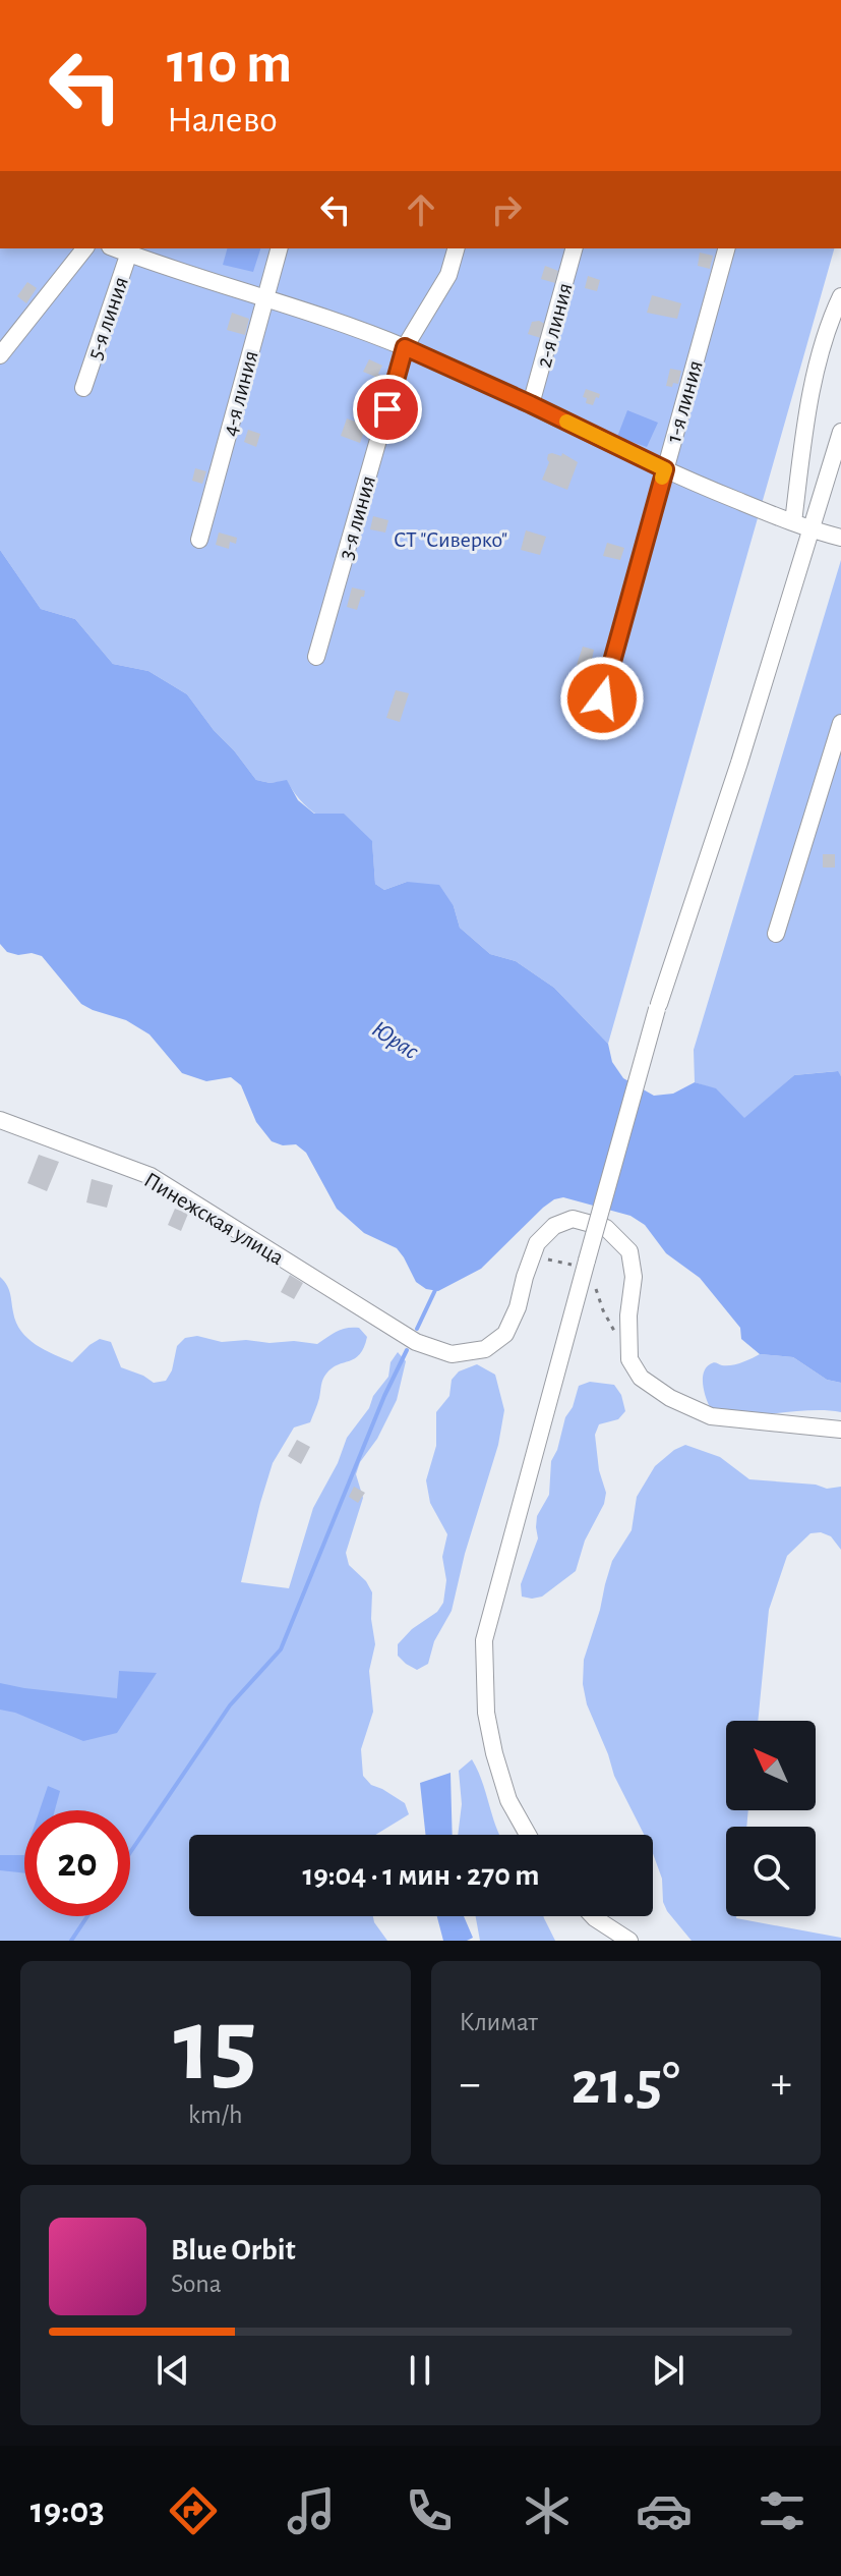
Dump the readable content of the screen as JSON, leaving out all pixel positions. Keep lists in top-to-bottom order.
{
  "streets": {
    "street": [
      "5-я линия",
      "2-я линия",
      "4-я линия",
      "1-я линия",
      "3-я линия",
      "Пинежская улица"
    ]
  },
  "water": ["Юрас"],
  "parks": ["СТ \"Сиверко\""],
  "north": "top left",
  "page": {
    "turn": ["110 m", "Налево"],
    "limit": "20",
    "trip": "19:04 · 1 мин · 270 m",
    "tile": [
      ["15", "km/h"],
      "Климат"
    ],
    "heat": ["−", "21.5°", "+"],
    "song": ["Blue Orbit", "Sona"],
    "tabs": "19:03"
  }
}
